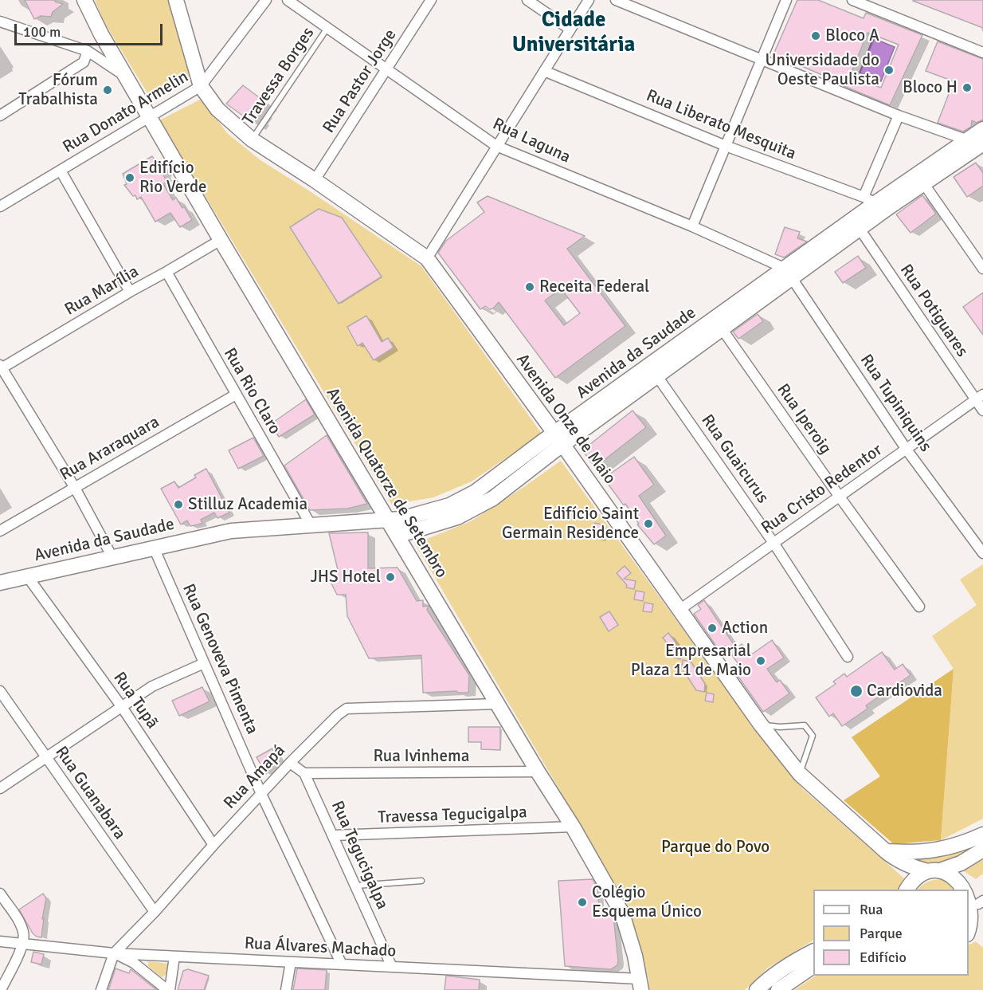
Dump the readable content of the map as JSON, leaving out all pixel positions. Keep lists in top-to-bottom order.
{
  "streets": {
    "street": [
      "Rua Pastor Jorge",
      "Rua Donato Armelin",
      "Rua Liberato Mesquita",
      "Rua Laguna",
      "Rua Marília",
      "Rua Potiguares",
      "Avenida da Saudade",
      "Rua Rio Claro",
      "Rua Tupiniquins",
      "Avenida Onze de Maio",
      "Rua Iperoig",
      "Rua Araraquara",
      "Rua Guaicurus",
      "Avenida Quatorze de Setembro",
      "Rua Cristo Redentor",
      "Rua Genoveva Pimenta",
      "Rua Tupã",
      "Rua Ivinhema",
      "Rua Amapá",
      "Rua Guanabara",
      "Travessa Tegucigalpa",
      "Rua Tegucigalpa",
      "Rua Álvares Machado"
    ],
    "lane": ["Travessa Borges"]
  },
  "crossings": [
    ["Travessa Borges", "Rua Laguna"],
    ["Travessa Borges", "Avenida Onze de Maio"],
    ["Rua Pastor Jorge", "Rua Laguna"],
    ["Rua Pastor Jorge", "Avenida Onze de Maio"],
    ["Rua Donato Armelin", "Avenida Onze de Maio"],
    ["Rua Donato Armelin", "Avenida Quatorze de Setembro"],
    ["Rua Liberato Mesquita", "Avenida da Saudade"],
    ["Rua Laguna", "Avenida da Saudade"],
    ["Rua Laguna", "Rua Tupiniquins"],
    ["Rua Marília", "Rua Rio Claro"],
    ["Rua Marília", "Avenida Quatorze de Setembro"],
    ["Rua Potiguares", "Avenida da Saudade"],
    ["Rua Potiguares", "Rua Cristo Redentor"],
    ["Avenida da Saudade", "Rua Rio Claro"],
    ["Avenida da Saudade", "Rua Tupiniquins"],
    ["Avenida da Saudade", "Avenida Onze de Maio"],
    ["Avenida da Saudade", "Rua Iperoig"],
    ["Avenida da Saudade", "Rua Guaicurus"],
    ["Avenida da Saudade", "Avenida Quatorze de Setembro"],
    ["Avenida da Saudade", "Rua Genoveva Pimenta"],
    ["Avenida da Saudade", "Rua Tupã"],
    ["Rua Rio Claro", "Rua Araraquara"],
    ["Rua Tupiniquins", "Rua Cristo Redentor"],
    ["Avenida Onze de Maio", "Rua Cristo Redentor"],
    ["Rua Iperoig", "Rua Cristo Redentor"],
    ["Rua Guaicurus", "Rua Cristo Redentor"],
    ["Avenida Quatorze de Setembro", "Rua Ivinhema"],
    ["Avenida Quatorze de Setembro", "Rua Amapá"],
    ["Avenida Quatorze de Setembro", "Travessa Tegucigalpa"],
    ["Avenida Quatorze de Setembro", "Rua Álvares Machado"],
    ["Rua Genoveva Pimenta", "Rua Amapá"],
    ["Rua Genoveva Pimenta", "Rua Álvares Machado"],
    ["Rua Tupã", "Rua Amapá"],
    ["Rua Ivinhema", "Rua Tegucigalpa"],
    ["Rua Amapá", "Rua Guanabara"],
    ["Rua Amapá", "Rua Tegucigalpa"],
    ["Rua Amapá", "Rua Álvares Machado"],
    ["Travessa Tegucigalpa", "Rua Tegucigalpa"],
    ["Rua Tegucigalpa", "Rua Álvares Machado"]
  ],
  "districts": ["Cidade Universitária"],
  "parks": ["Parque do Povo"],
  "places": [
    "Bloco A",
    "Universidade do Oeste Paulista",
    "Bloco H",
    "Fórum Trabalhista",
    "Edifício Rio Verde",
    "Receita Federal",
    "Stilluz Academia",
    "Edifício Saint Germain Residence",
    "JHS Hotel",
    "Action",
    "Empresarial Plaza 11 de Maio",
    "Cardiovida",
    "Colégio Esquema Único"
  ],
  "legend": ["Rua", "Parque", "Edifício"],
  "scale_bar": "100 m"
}
